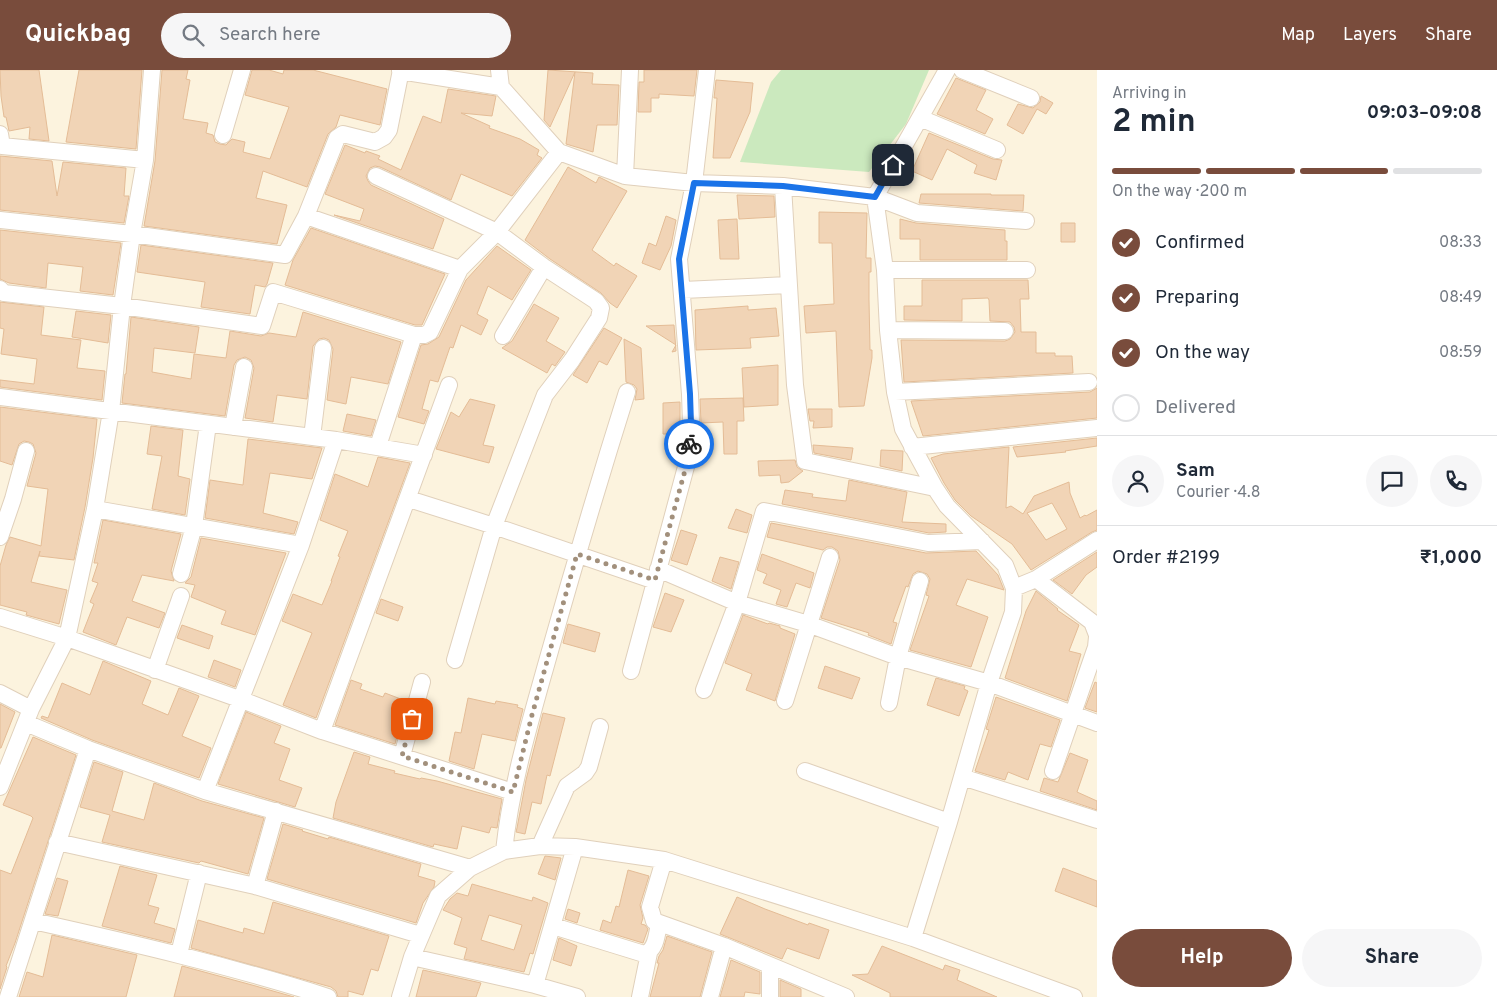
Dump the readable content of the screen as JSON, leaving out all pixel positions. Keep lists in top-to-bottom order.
{
  "page": {
    "header": "Quickbag",
    "search": "Search here",
    "nav": ["Map", "Layers", "Share"],
    "heading": ["2 min", "Arriving in", "09:03–09:08"],
    "panel": [
      "Sam",
      "Courier · 4.8",
      "Order #2199",
      "₹1,000"
    ],
    "bar": "On the way · 200 m",
    "list": [
      ["Confirmed", "08:33"],
      ["Preparing", "08:49"],
      ["On the way", "08:59"],
      "Delivered"
    ],
    "buttons": ["Help", "Share"]
  }
}
